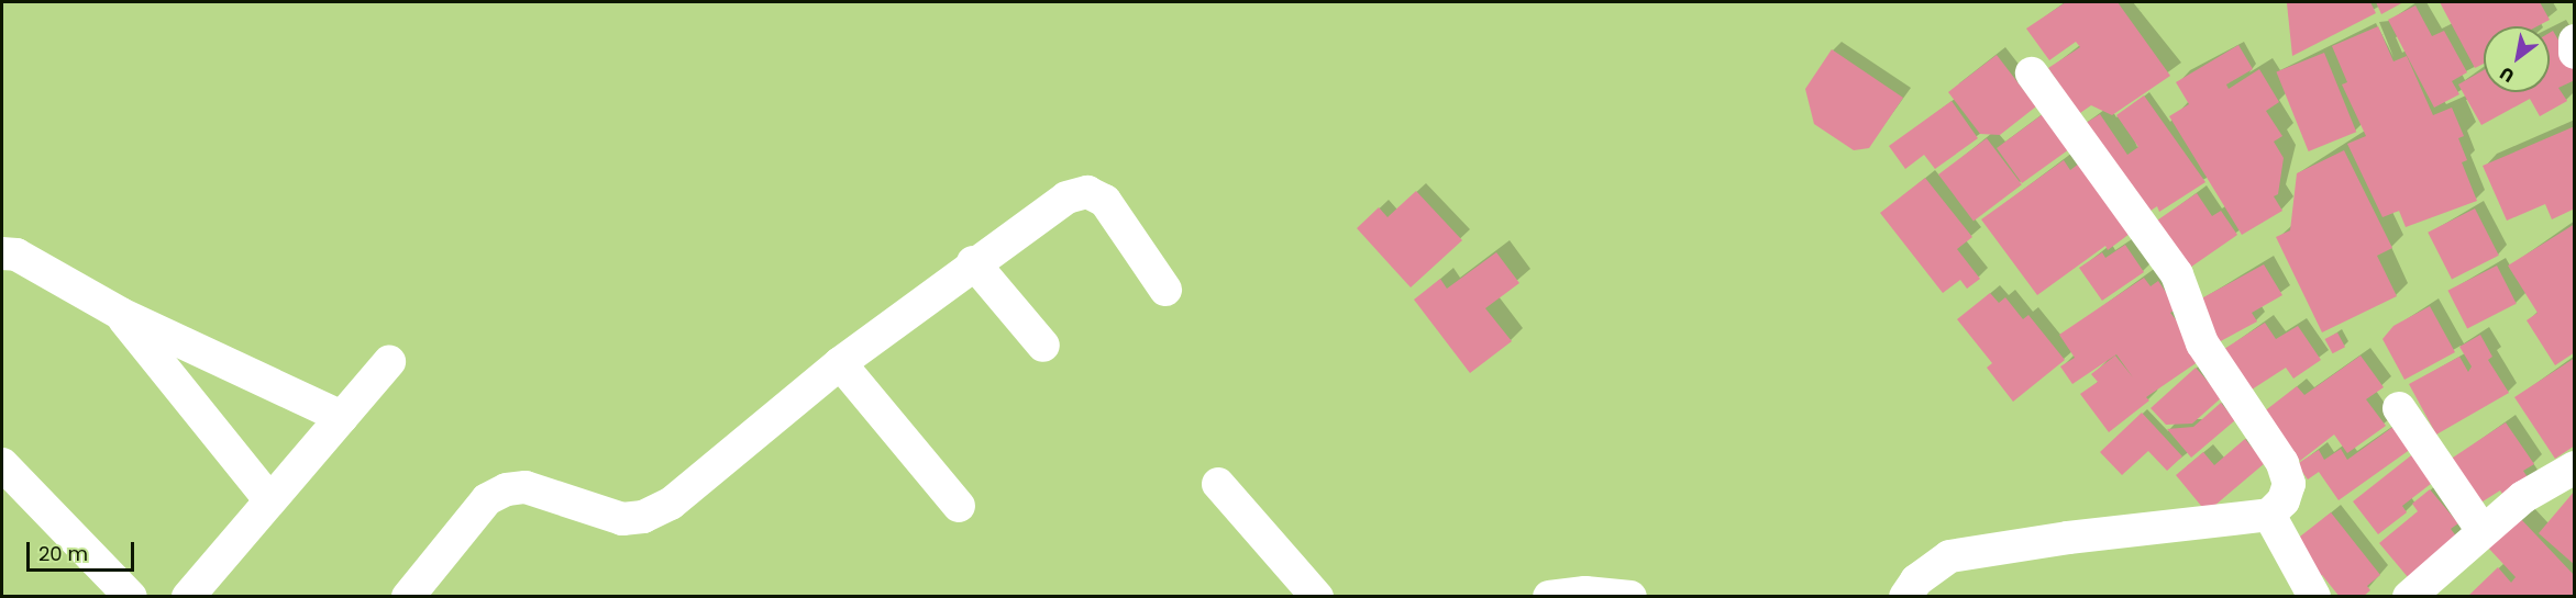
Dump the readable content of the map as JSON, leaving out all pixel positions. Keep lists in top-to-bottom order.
{
  "scale_bar": "20 m",
  "north": "bottom left"
}
